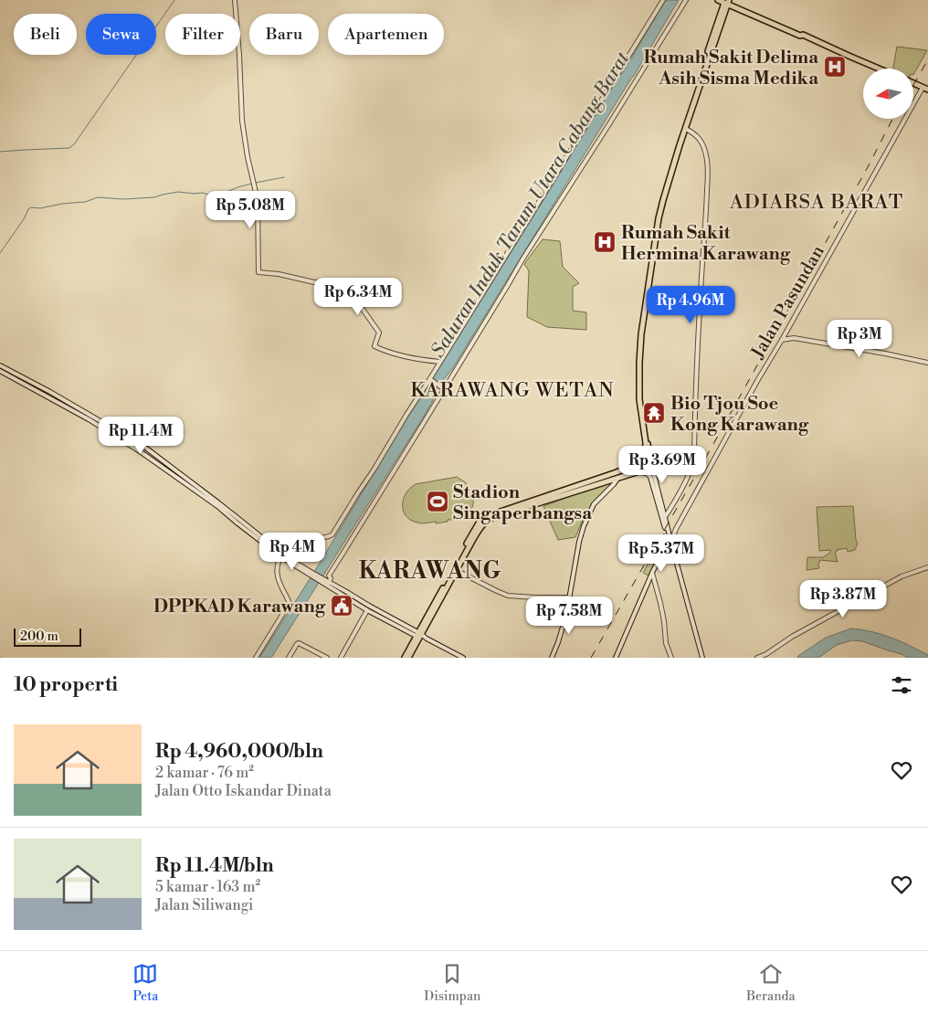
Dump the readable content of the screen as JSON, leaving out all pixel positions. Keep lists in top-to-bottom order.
{
  "streets": {
    "street": ["Jalan Pasundan"]
  },
  "districts": ["ADIARSA BARAT", "KARAWANG WETAN", "KARAWANG"],
  "water": ["Saluran Induk Tarum Utara Cabang Barat"],
  "places": {
    "hospital": ["Rumah Sakit Delima Asih Sisma Medika", "Rumah Sakit Hermina Karawang"],
    "temple": ["Bio Tjou Soe Kong Karawang"],
    "sports": ["Stadion Singaperbangsa"],
    "public building": ["DPPKAD Karawang"]
  },
  "scale_bar": "200 m",
  "north": "left",
  "page": {
    "chip": [
      "Beli",
      "Sewa",
      "Filter",
      "Baru",
      "Apartemen"
    ],
    "price": [
      "Rp 5.08M",
      "Rp 6.34M",
      "Rp 4.96M",
      "Rp 3M",
      "Rp 11.4M",
      "Rp 3.69M",
      "Rp 4M",
      "Rp 5.37M",
      "Rp 3.87M",
      "Rp 7.58M"
    ],
    "scale": "200 m",
    "heading": "10 properti",
    "list": [
      {
        "name": "Rp 4,960,000/bln",
        "note": "2 kamar · 76 m² · Jalan Otto Iskandar Dinata"
      },
      {
        "name": "Rp 11.4M/bln",
        "note": "5 kamar · 163 m² · Jalan Siliwangi"
      }
    ],
    "tabs": ["Peta", "Disimpan", "Beranda"]
  }
}
